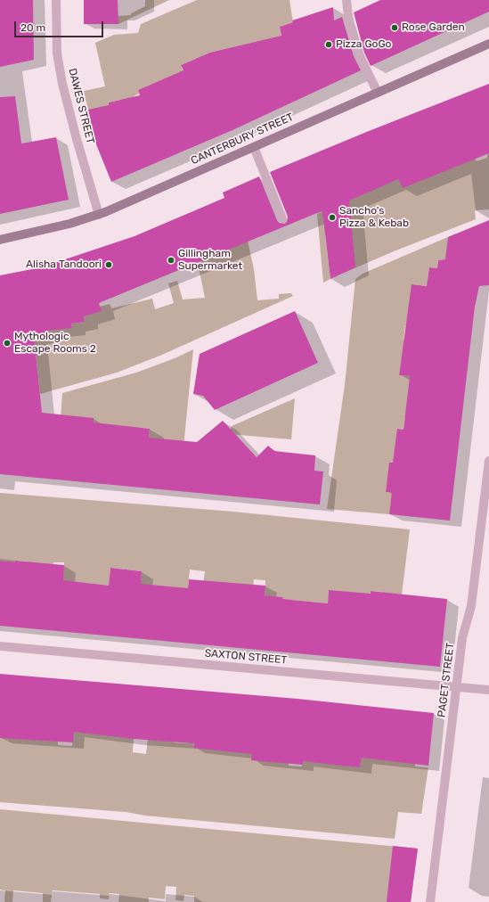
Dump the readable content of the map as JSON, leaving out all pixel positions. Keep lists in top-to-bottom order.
{
  "streets": {
    "street": [
      "DAWES STREET",
      "CANTERBURY STREET",
      "SAXTON STREET",
      "PAGET STREET"
    ]
  },
  "crossings": [
    ["DAWES STREET", "CANTERBURY STREET"],
    ["SAXTON STREET", "PAGET STREET"]
  ],
  "places": [
    "Rose Garden",
    "Pizza GoGo",
    "Sancho's Pizza & Kebab",
    "Gillingham Supermarket",
    "Alisha Tandoori",
    "Mythologic Escape Rooms 2"
  ],
  "scale_bar": "20 m"
}
